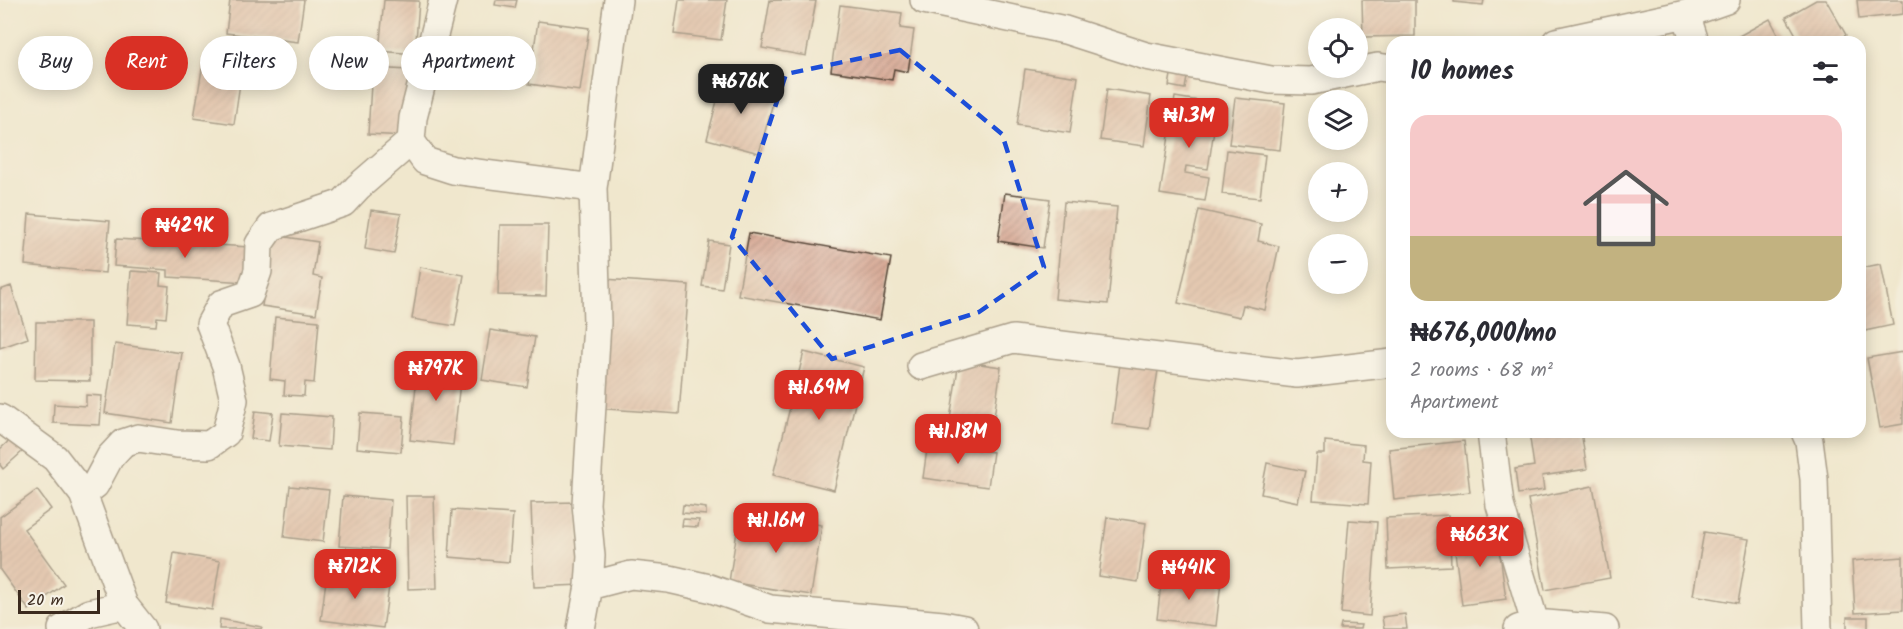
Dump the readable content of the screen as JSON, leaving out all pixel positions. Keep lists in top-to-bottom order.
{
  "scale_bar": "20 m",
  "page": {
    "map_buttons": ["+", "−"],
    "chip": [
      "Buy",
      "Rent",
      "Filters",
      "New",
      "Apartment"
    ],
    "heading": "10 homes",
    "price": [
      "₦676K",
      "₦1.3M",
      "₦429K",
      "₦797K",
      "₦1.69M",
      "₦1.18M",
      "₦1.16M",
      "₦663K",
      "₦712K",
      "₦441K"
    ],
    "list": [
      {
        "name": "₦676,000/mo",
        "note": "2 rooms · 68 m² · Apartment"
      }
    ],
    "scale": "20 m"
  }
}
